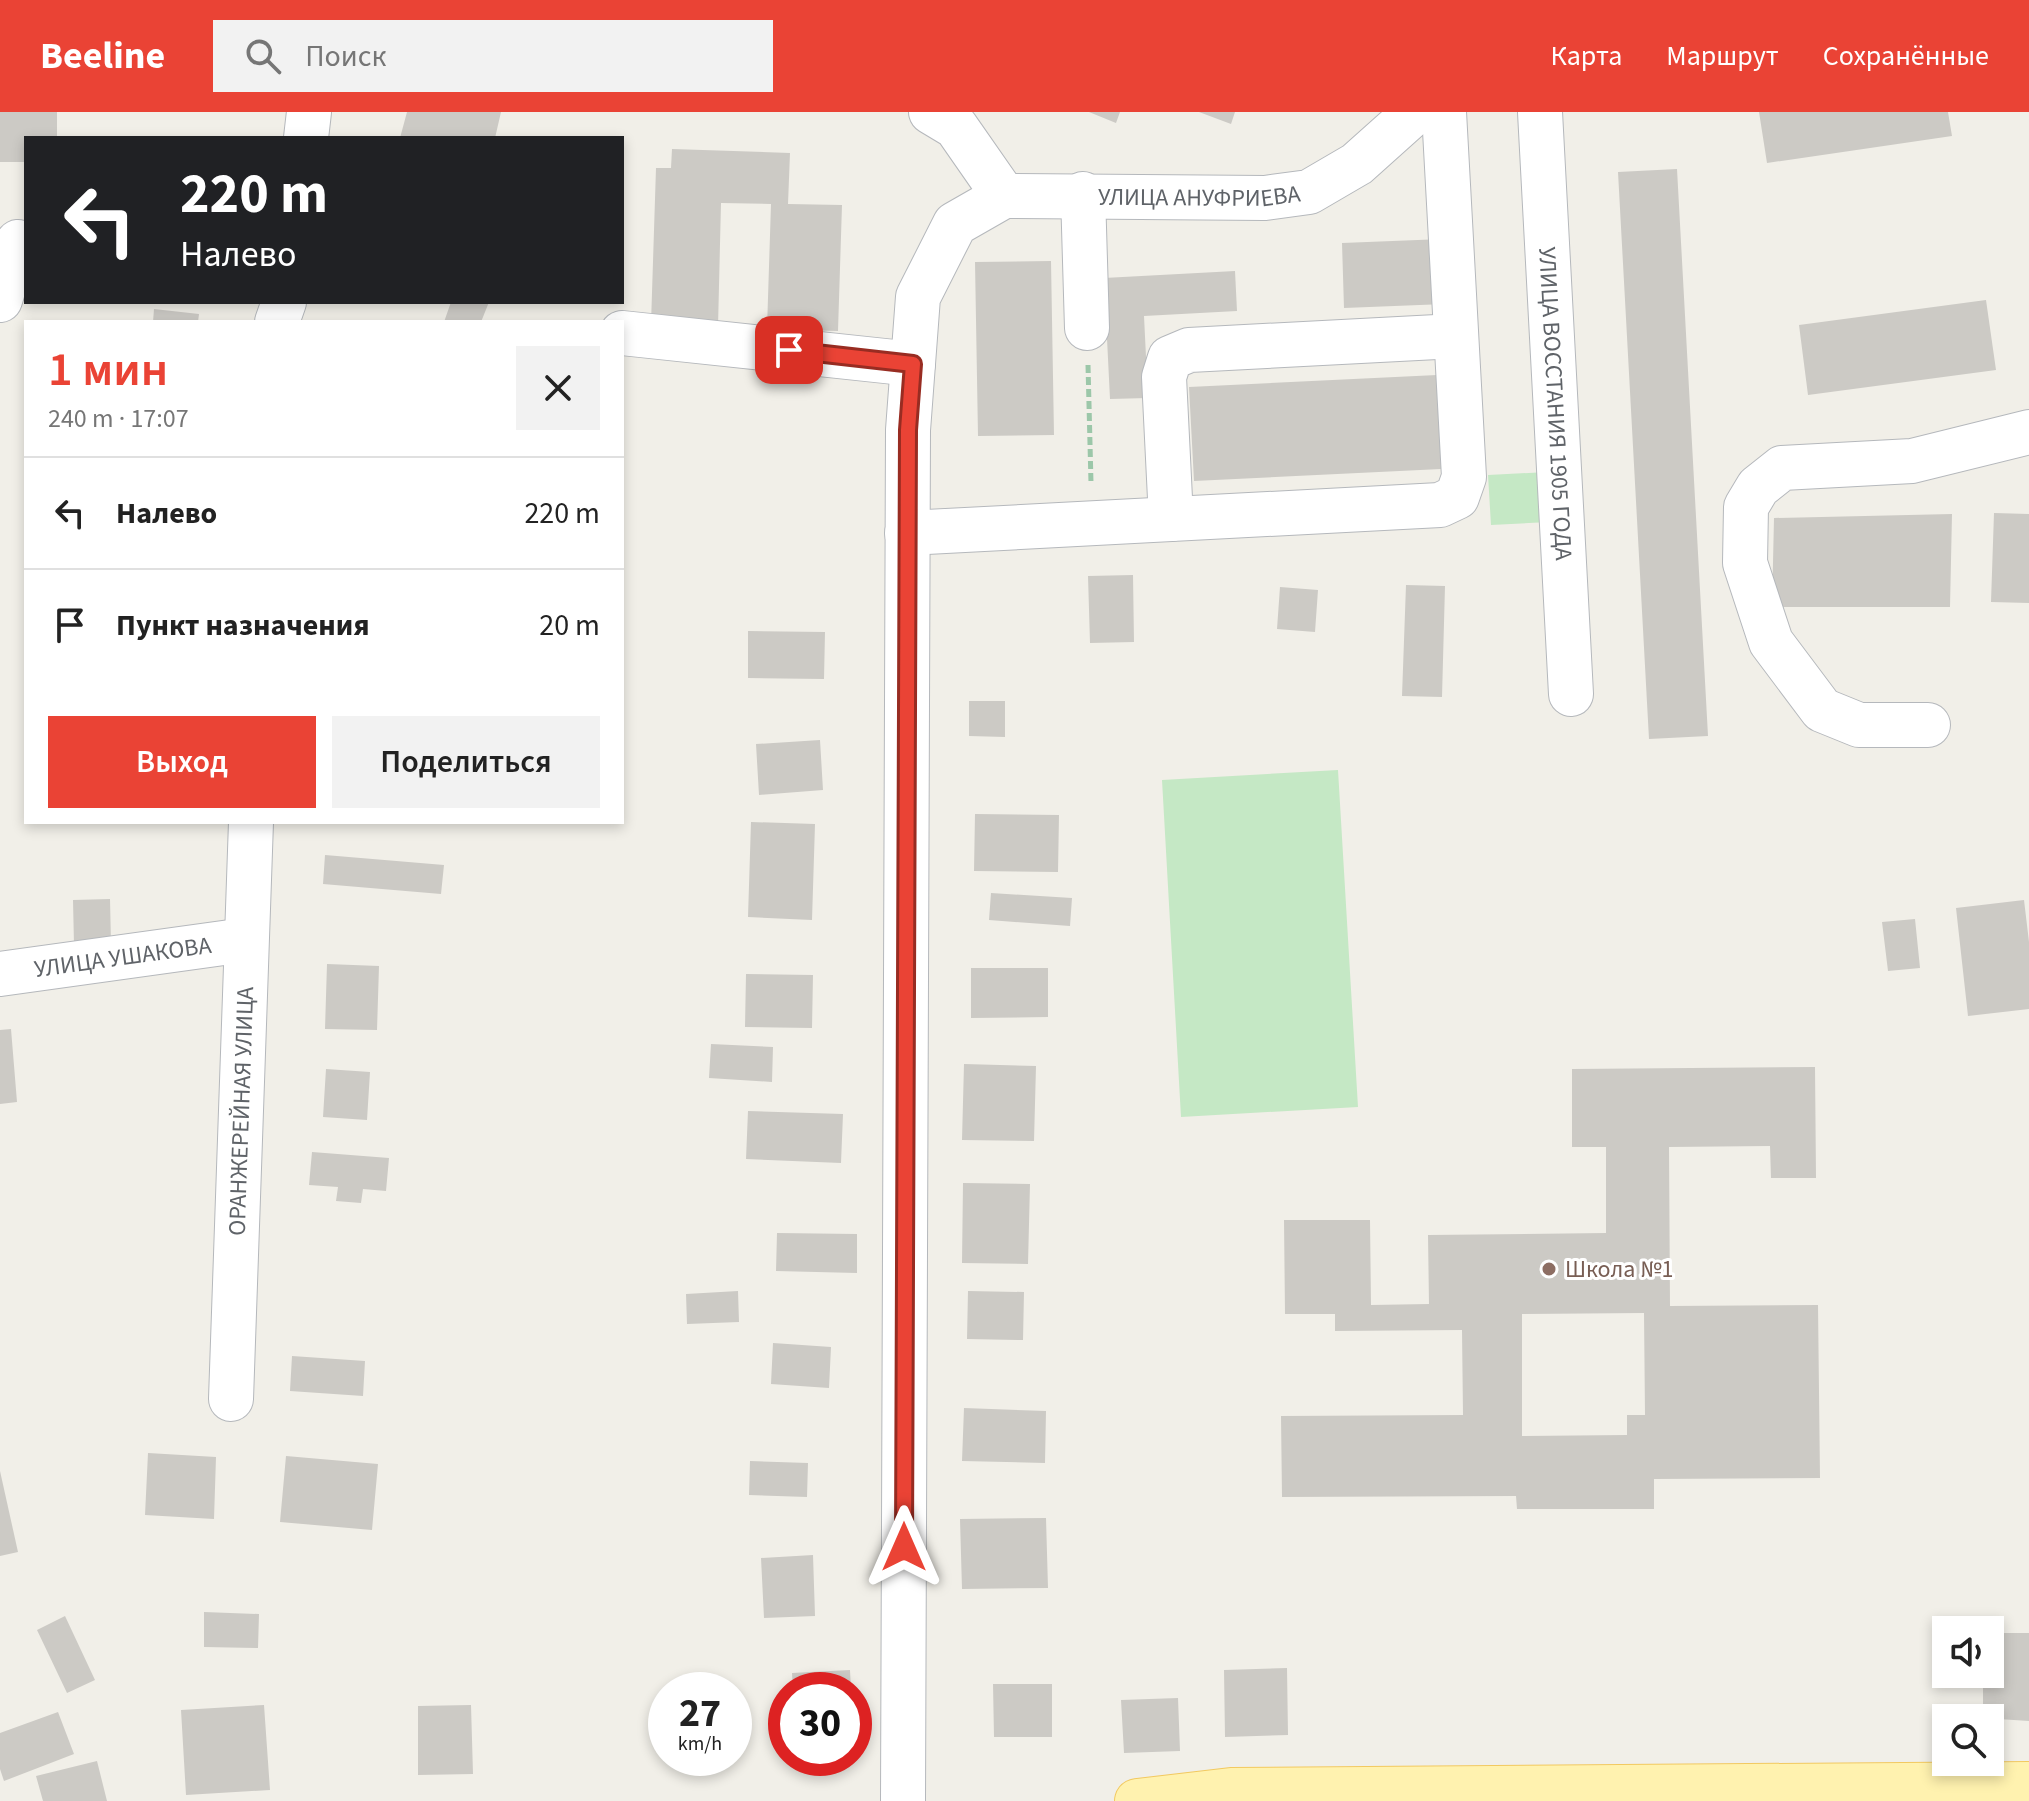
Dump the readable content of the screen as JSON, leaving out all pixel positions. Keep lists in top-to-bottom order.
{
  "streets": {
    "street": [
      "УЛИЦА АНУФРИЕВА",
      "УЛИЦА ВОССТАНИЯ 1905 ГОДА",
      "УЛИЦА УШАКОВА",
      "ОРАНЖЕРЕЙНАЯ УЛИЦА"
    ]
  },
  "crossings": [
    ["УЛИЦА УШАКОВА", "ОРАНЖЕРЕЙНАЯ УЛИЦА"]
  ],
  "places": ["Школа №1"],
  "page": {
    "header": "Beeline",
    "search": "Поиск",
    "nav": ["Карта", "Маршрут", "Сохранённые"],
    "turn": ["220 m", "Налево"],
    "heading": ["1 мин", "240 m · 17:07"],
    "list": [
      {
        "name": "Налево",
        "value": "220 m"
      },
      {
        "name": "Пункт назначения",
        "value": "20 m"
      }
    ],
    "buttons": ["Выход", "Поделиться"],
    "speed": "27 km/h",
    "limit": "30"
  }
}
